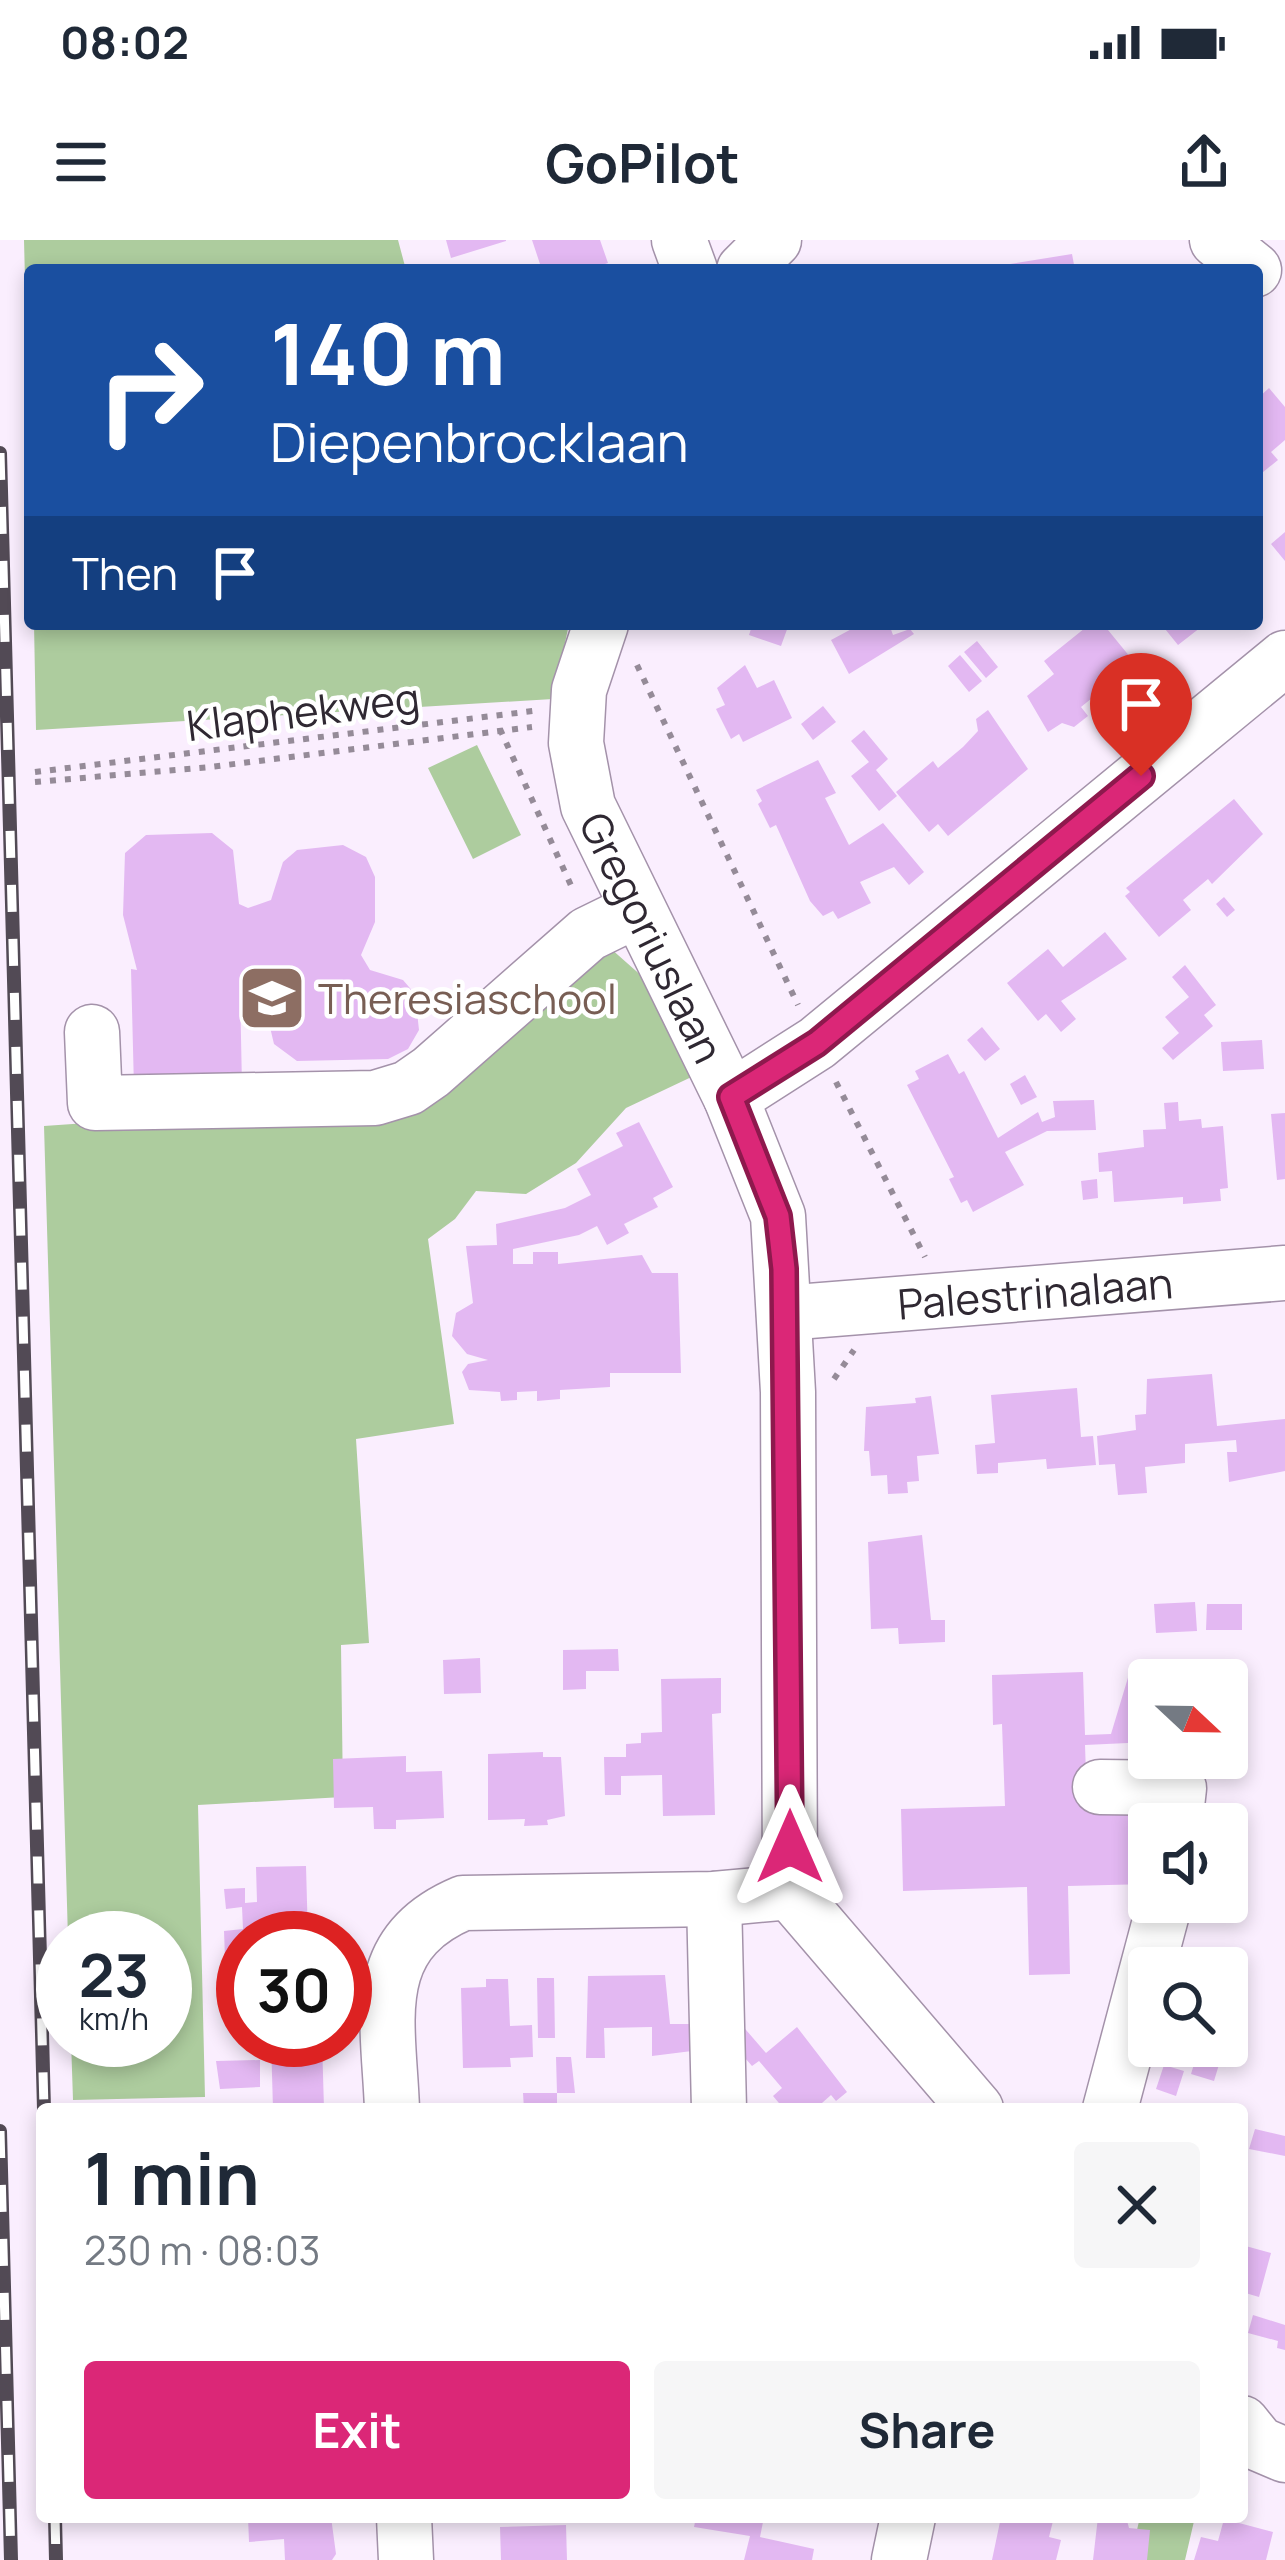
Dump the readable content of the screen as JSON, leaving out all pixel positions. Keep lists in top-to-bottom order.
{
  "streets": {
    "street": ["Gregoriuslaan", "Palestrinalaan"],
    "path": ["Klaphekweg"]
  },
  "crossings": [
    ["Klaphekweg", "Gregoriuslaan"],
    ["Gregoriuslaan", "Palestrinalaan"]
  ],
  "places": {
    "school or university": ["Theresiaschool"]
  },
  "north": "right",
  "page": {
    "status": "08:02",
    "header": "GoPilot",
    "turn": ["140 m", "Diepenbrocklaan"],
    "then": "Then",
    "speed": "23 km/h",
    "limit": "30",
    "heading": ["1 min", "230 m · 08:03"],
    "buttons": ["Exit", "Share"]
  }
}
